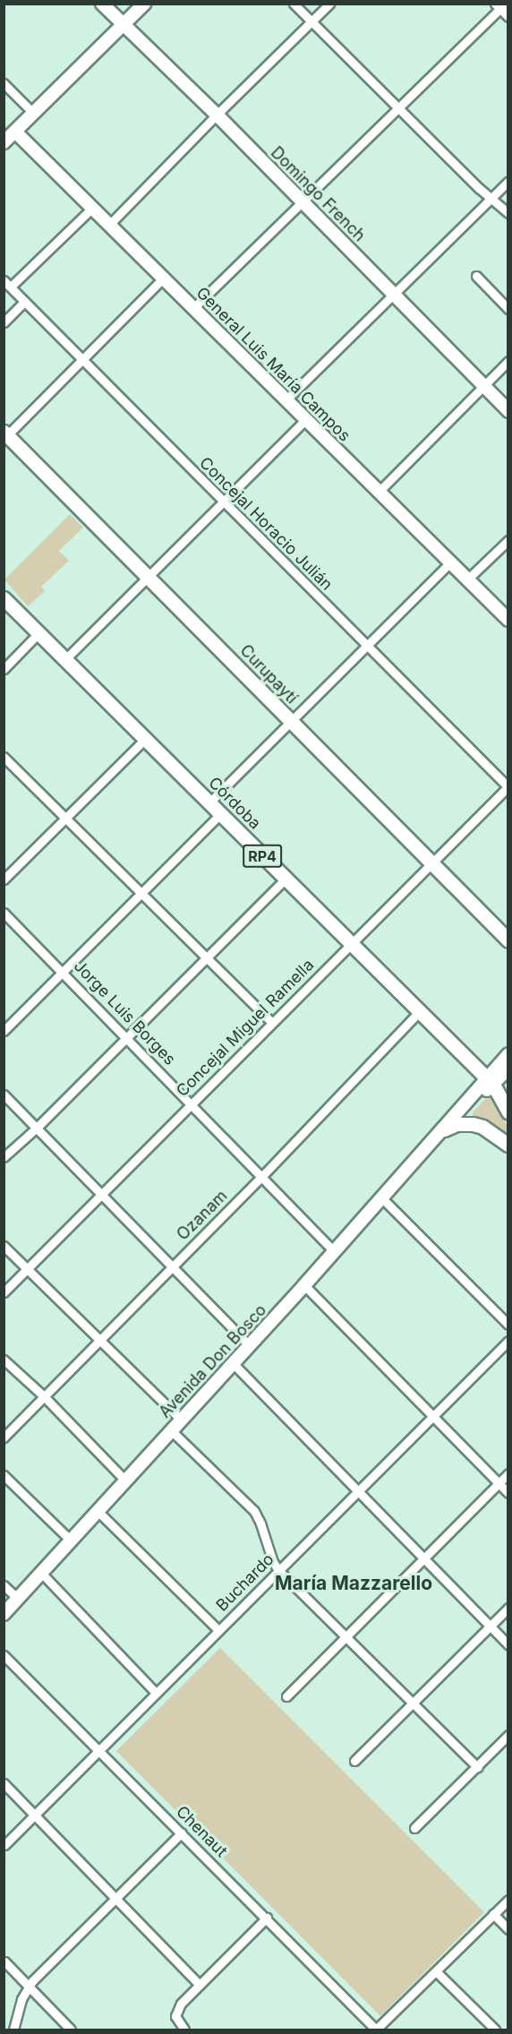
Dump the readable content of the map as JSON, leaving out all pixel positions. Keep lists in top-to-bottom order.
{
  "streets": {
    "main road": [
      "Domingo French",
      "General Luis María Campos",
      "Curupaytí",
      "Córdoba",
      "RP4",
      "Avenida Don Bosco"
    ],
    "street": [
      "Concejal Horacio Julián",
      "Jorge Luis Borges",
      "Concejal Miguel Ramella",
      "Ozanam",
      "Buchardo",
      "Chenaut"
    ]
  },
  "crossings": [
    ["Concejal Horacio Julián", "Concejal Miguel Ramella"],
    ["Curupaytí", "Concejal Miguel Ramella"],
    ["Córdoba", "RP4"],
    ["Córdoba", "Concejal Miguel Ramella"],
    ["Córdoba", "Ozanam"],
    ["Córdoba", "Avenida Don Bosco"],
    ["RP4", "Avenida Don Bosco"],
    ["Jorge Luis Borges", "Concejal Miguel Ramella"],
    ["Jorge Luis Borges", "Ozanam"],
    ["Jorge Luis Borges", "Avenida Don Bosco"],
    ["Buchardo", "Chenaut"]
  ],
  "districts": ["María Mazzarello"]
}
